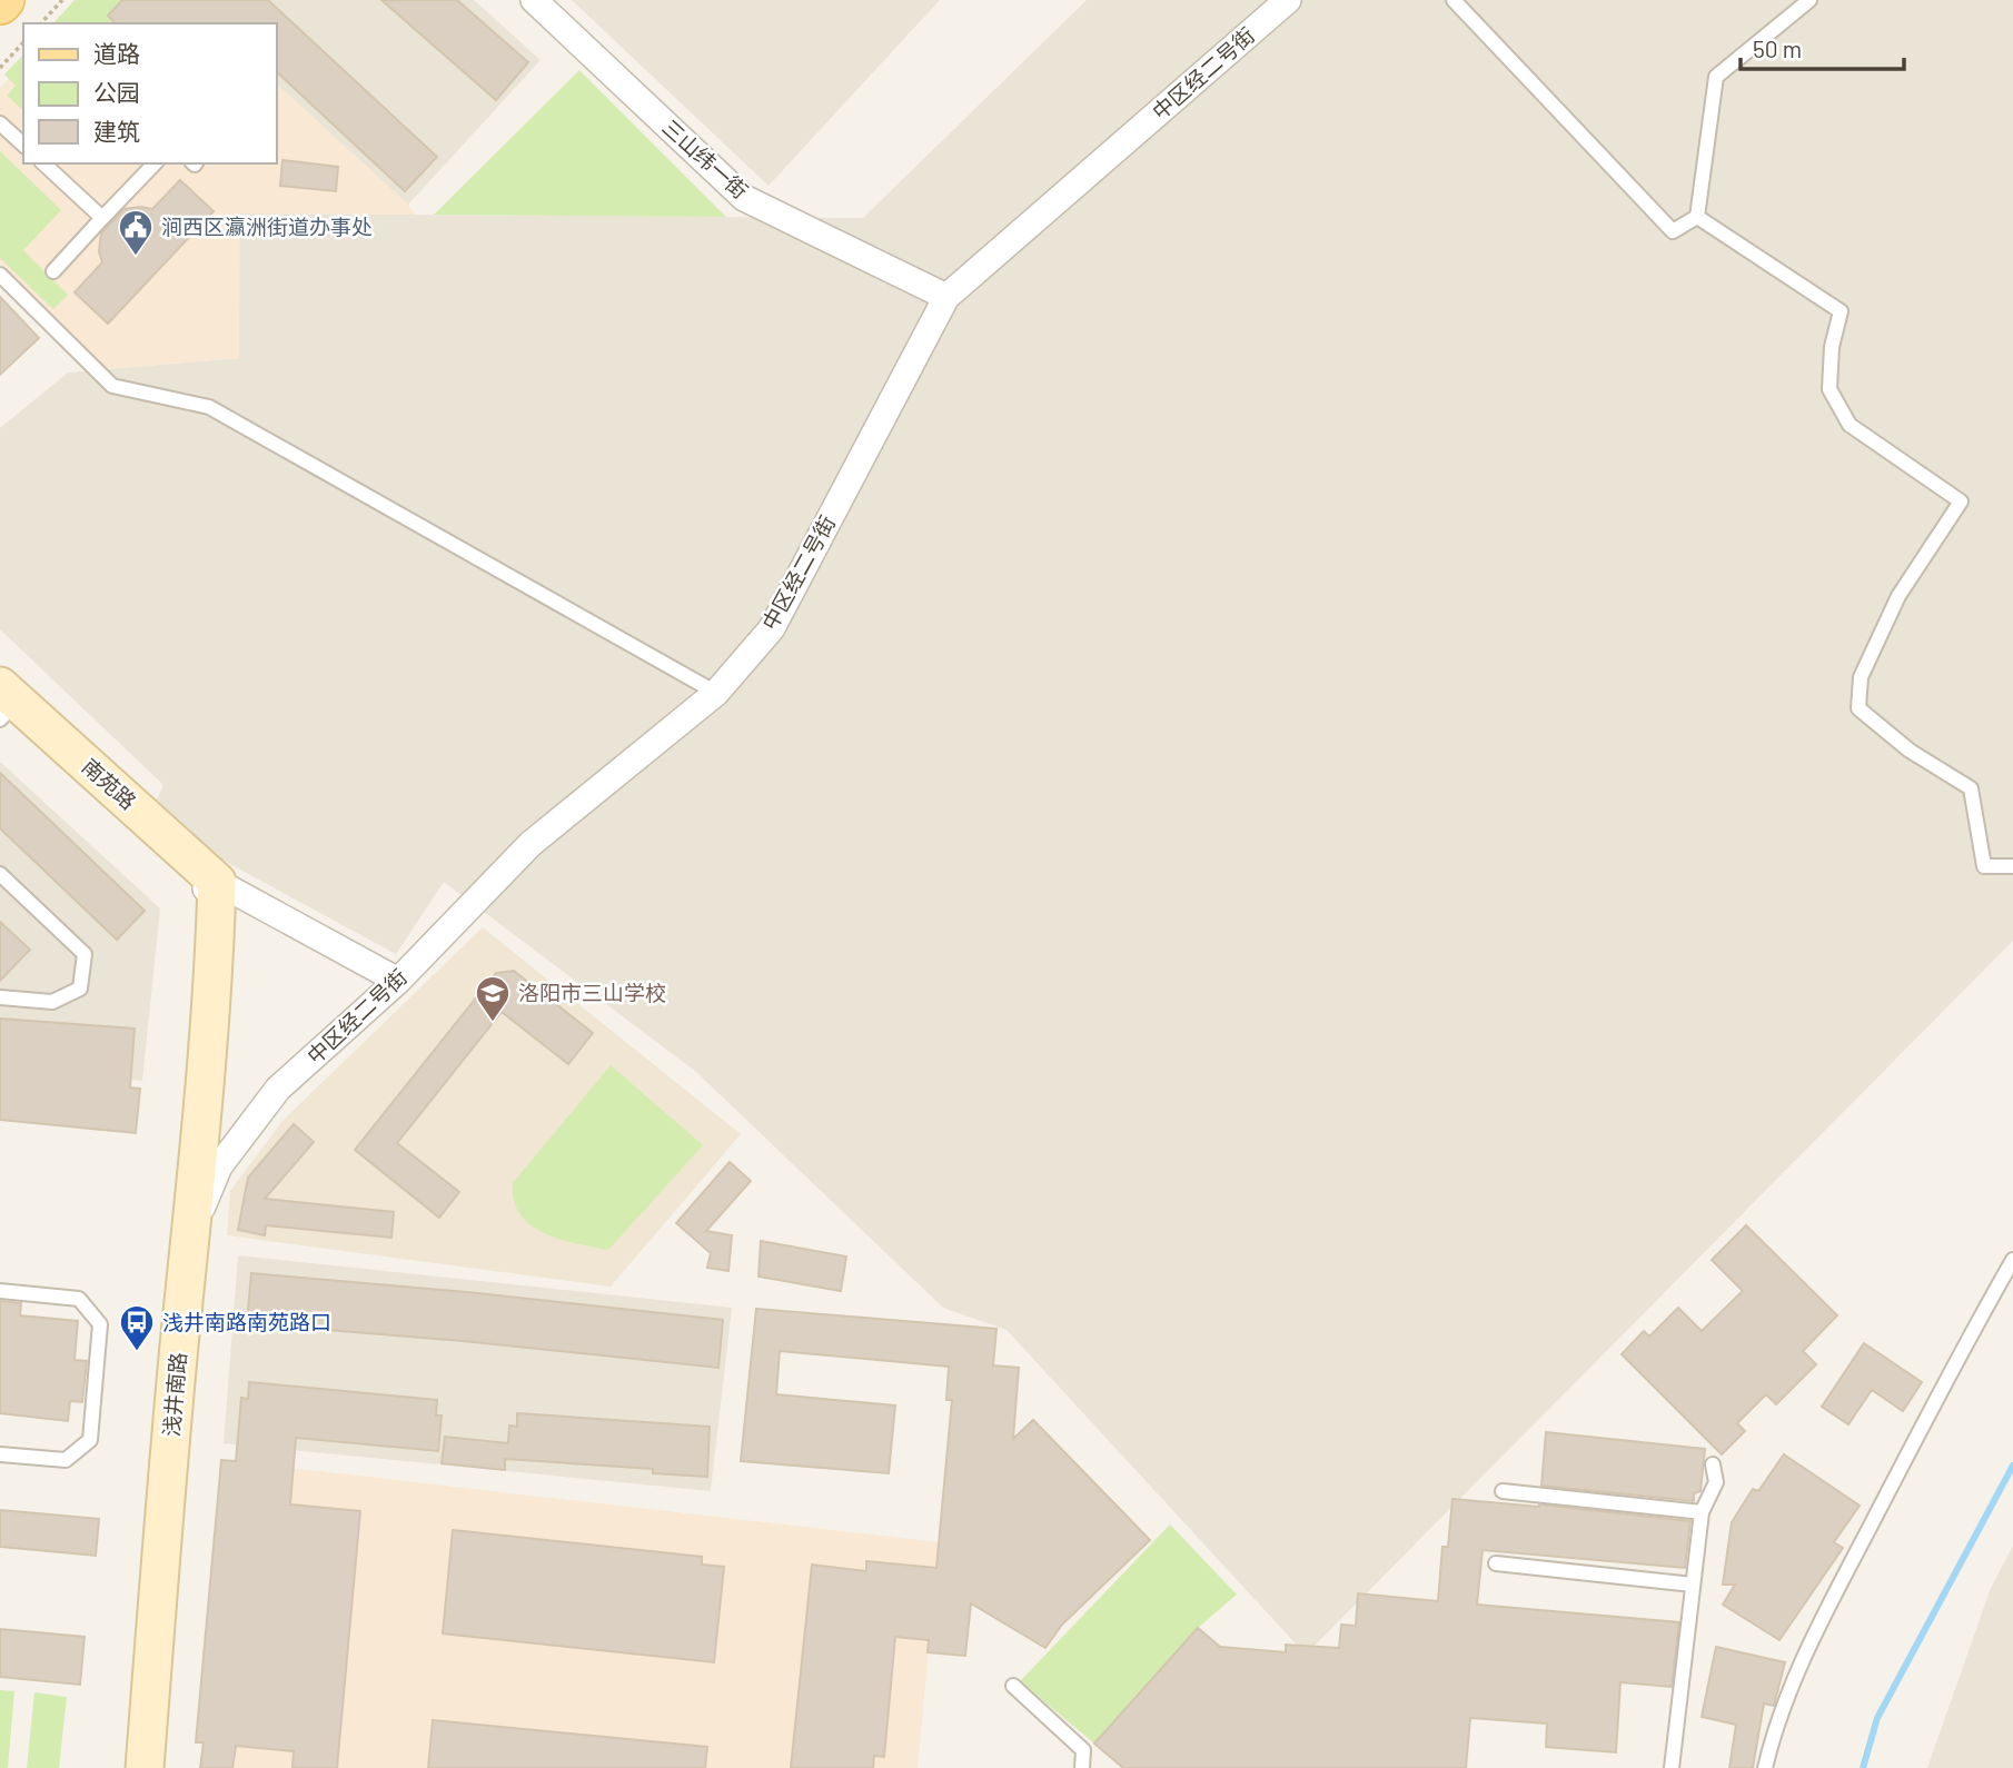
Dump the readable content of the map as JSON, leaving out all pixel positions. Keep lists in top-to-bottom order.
{
  "streets": {
    "street": [
      "中区经二号街",
      "三山纬一街",
      "南苑路",
      "浅井南路"
    ]
  },
  "crossings": [
    ["中区经二号街", "三山纬一街"],
    ["中区经二号街", "浅井南路"],
    ["南苑路", "浅井南路"]
  ],
  "places": {
    "public building": ["涧西区瀛洲街道办事处"],
    "school or university": ["洛阳市三山学校"],
    "bus stop": ["浅井南路南苑路口"]
  },
  "legend": ["道路", "公园", "建筑"],
  "scale_bar": "50 m"
}
